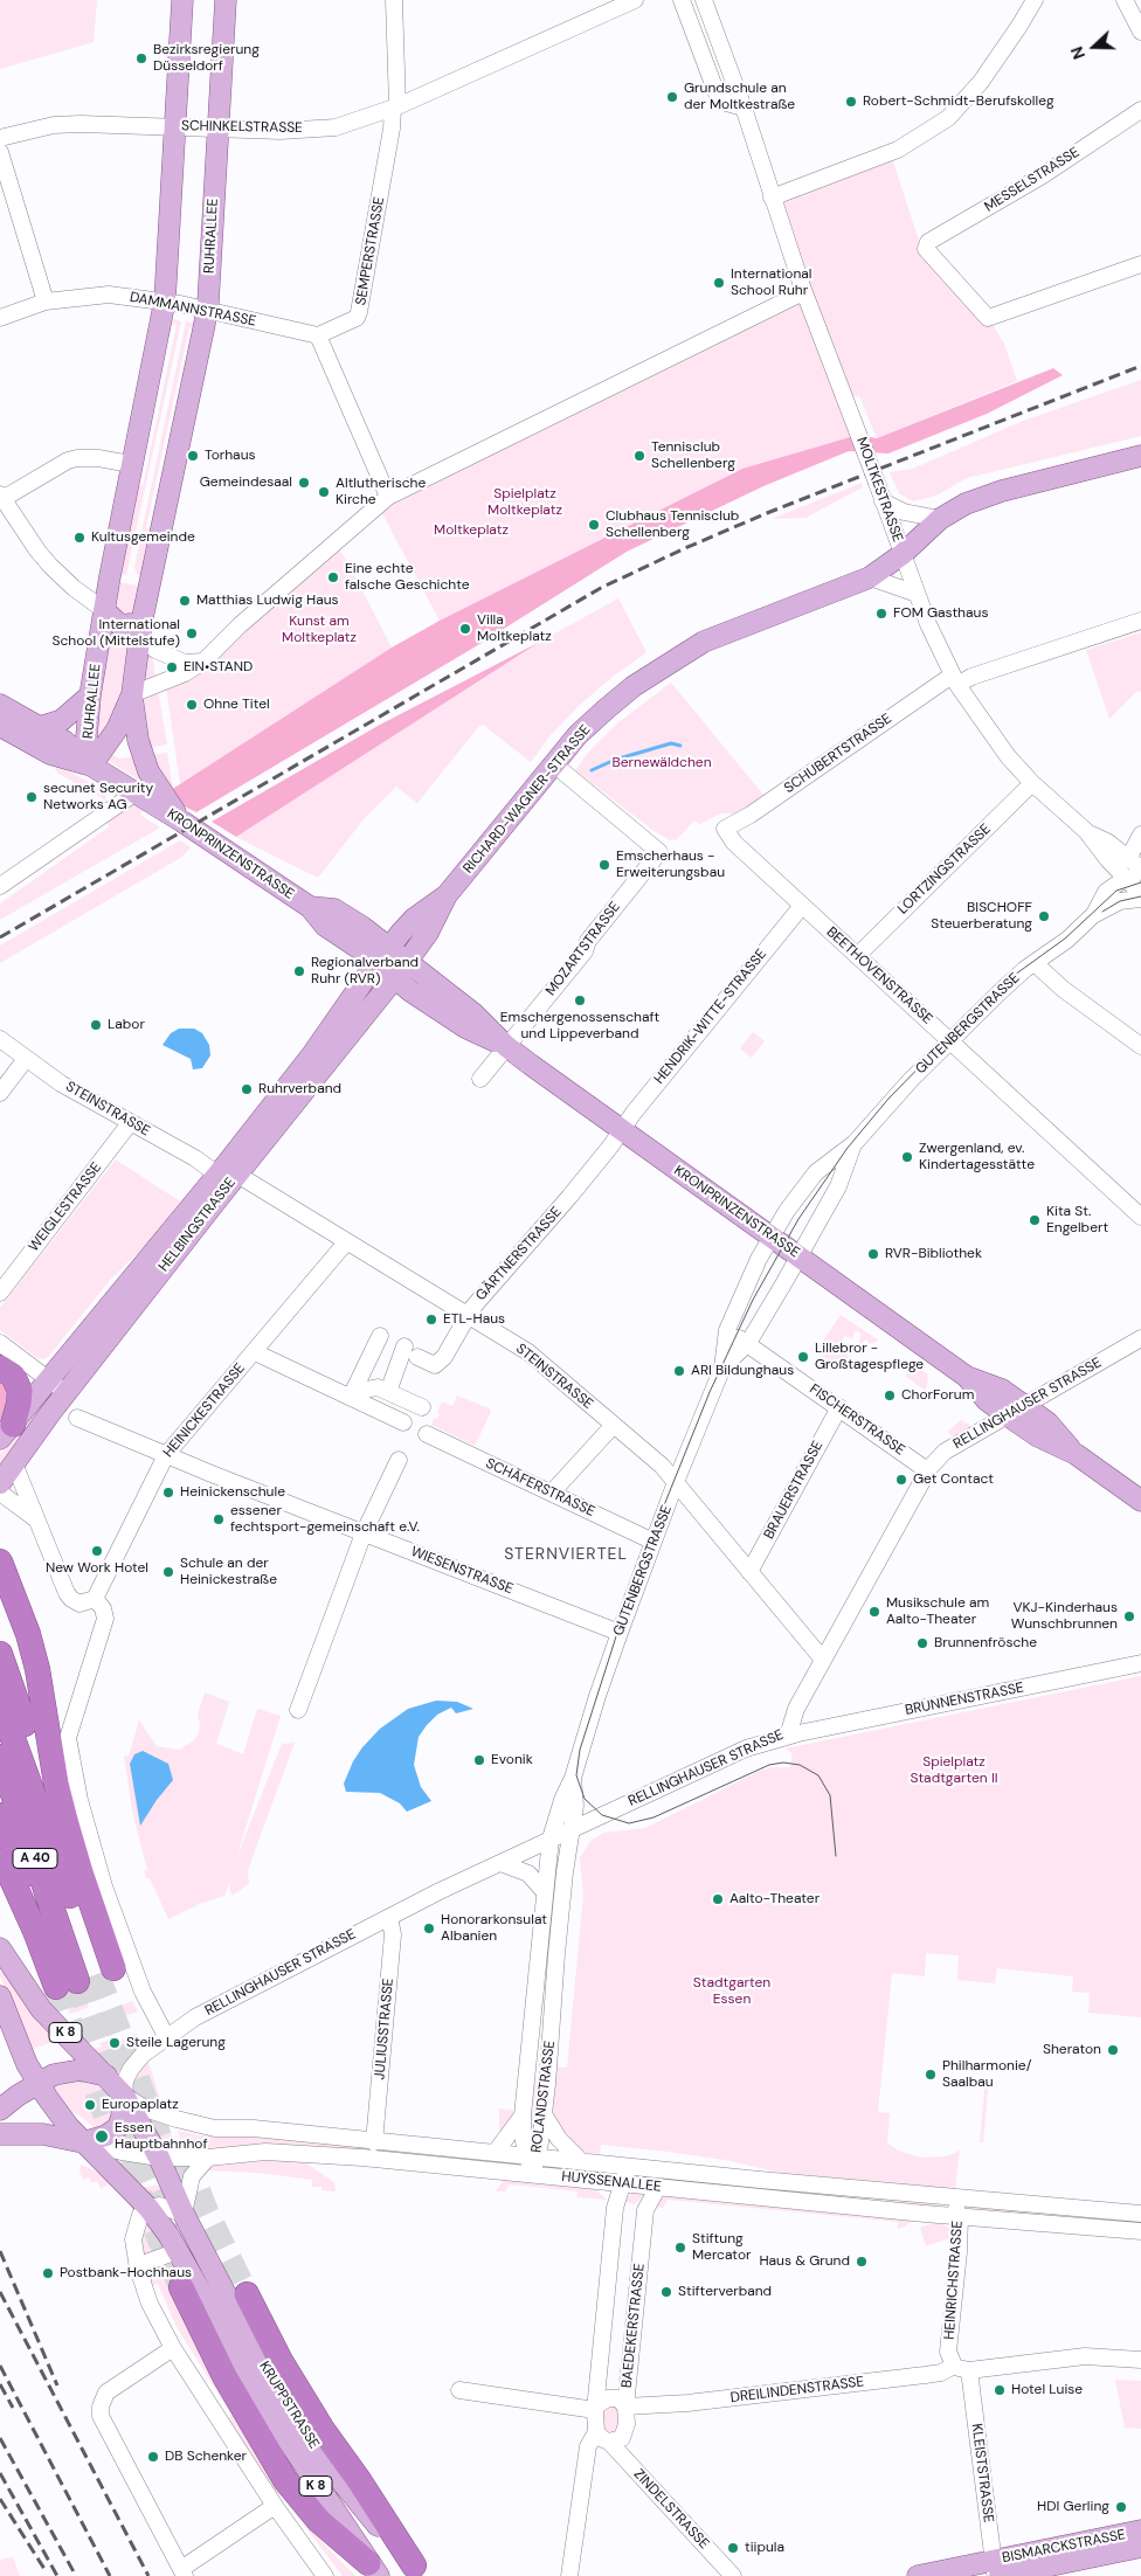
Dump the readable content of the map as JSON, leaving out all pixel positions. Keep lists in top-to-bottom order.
{
  "streets": {
    "highway": ["A 40"],
    "main road": [
      "RUHRALLEE",
      "RICHARD-WAGNER-STRASSE",
      "KRONPRINZENSTRASSE",
      "HELBINGSTRASSE",
      "K 8",
      "KRUPPSTRASSE",
      "BISMARCKSTRASSE"
    ],
    "street": [
      "SCHINKELSTRASSE",
      "MESSELSTRASSE",
      "SEMPERSTRASSE",
      "DAMMANNSTRASSE",
      "MOLTKESTRASSE",
      "SCHUBERTSTRASSE",
      "LORTZINGSTRASSE",
      "MOZARTSTRASSE",
      "BEETHOVENSTRASSE",
      "HENDRIK-WITTE-STRASSE",
      "GUTENBERGSTRASSE",
      "STEINSTRASSE",
      "WEIGLESTRASSE",
      "GÄRTNERSTRASSE",
      "RELLINGHAUSER STRASSE",
      "HEINICKESTRASSE",
      "FISCHERSTRASSE",
      "SCHÄFERSTRASSE",
      "BRAUERSTRASSE",
      "WIESENSTRASSE",
      "BRUNNENSTRASSE",
      "JULIUSSTRASSE",
      "ROLANDSTRASSE",
      "HUYSSENALLEE",
      "HEINRICHSTRASSE",
      "BAEDEKERSTRASSE",
      "DREILINDENSTRASSE",
      "KLEISTSTRASSE",
      "ZINDELSTRASSE"
    ]
  },
  "crossings": [
    ["SCHINKELSTRASSE", "RUHRALLEE"],
    ["SCHINKELSTRASSE", "SEMPERSTRASSE"],
    ["RUHRALLEE", "DAMMANNSTRASSE"],
    ["RUHRALLEE", "KRONPRINZENSTRASSE"],
    ["SEMPERSTRASSE", "DAMMANNSTRASSE"],
    ["MOLTKESTRASSE", "SCHUBERTSTRASSE"],
    ["MOLTKESTRASSE", "RICHARD-WAGNER-STRASSE"],
    ["MOLTKESTRASSE", "LORTZINGSTRASSE"],
    ["MOLTKESTRASSE", "GUTENBERGSTRASSE"],
    ["SCHUBERTSTRASSE", "BEETHOVENSTRASSE"],
    ["RICHARD-WAGNER-STRASSE", "KRONPRINZENSTRASSE"],
    ["RICHARD-WAGNER-STRASSE", "MOZARTSTRASSE"],
    ["RICHARD-WAGNER-STRASSE", "HELBINGSTRASSE"],
    ["KRONPRINZENSTRASSE", "MOZARTSTRASSE"],
    ["KRONPRINZENSTRASSE", "HENDRIK-WITTE-STRASSE"],
    ["KRONPRINZENSTRASSE", "GUTENBERGSTRASSE"],
    ["KRONPRINZENSTRASSE", "HELBINGSTRASSE"],
    ["KRONPRINZENSTRASSE", "GÄRTNERSTRASSE"],
    ["KRONPRINZENSTRASSE", "RELLINGHAUSER STRASSE"],
    ["LORTZINGSTRASSE", "BEETHOVENSTRASSE"],
    ["BEETHOVENSTRASSE", "HENDRIK-WITTE-STRASSE"],
    ["BEETHOVENSTRASSE", "GUTENBERGSTRASSE"],
    ["HENDRIK-WITTE-STRASSE", "GÄRTNERSTRASSE"],
    ["GUTENBERGSTRASSE", "STEINSTRASSE"],
    ["GUTENBERGSTRASSE", "FISCHERSTRASSE"],
    ["GUTENBERGSTRASSE", "SCHÄFERSTRASSE"],
    ["GUTENBERGSTRASSE", "WIESENSTRASSE"],
    ["GUTENBERGSTRASSE", "ROLANDSTRASSE"],
    ["STEINSTRASSE", "WEIGLESTRASSE"],
    ["STEINSTRASSE", "HELBINGSTRASSE"],
    ["STEINSTRASSE", "GÄRTNERSTRASSE"],
    ["STEINSTRASSE", "RELLINGHAUSER STRASSE"],
    ["STEINSTRASSE", "HEINICKESTRASSE"],
    ["STEINSTRASSE", "BRAUERSTRASSE"],
    ["RELLINGHAUSER STRASSE", "FISCHERSTRASSE"],
    ["RELLINGHAUSER STRASSE", "BRUNNENSTRASSE"],
    ["RELLINGHAUSER STRASSE", "JULIUSSTRASSE"],
    ["RELLINGHAUSER STRASSE", "K 8"],
    ["RELLINGHAUSER STRASSE", "ROLANDSTRASSE"],
    ["RELLINGHAUSER STRASSE", "HUYSSENALLEE"],
    ["RELLINGHAUSER STRASSE", "KRUPPSTRASSE"],
    ["HEINICKESTRASSE", "WIESENSTRASSE"],
    ["FISCHERSTRASSE", "BRAUERSTRASSE"],
    ["JULIUSSTRASSE", "HUYSSENALLEE"],
    ["K 8", "HUYSSENALLEE"],
    ["K 8", "KRUPPSTRASSE"],
    ["ROLANDSTRASSE", "HUYSSENALLEE"],
    ["HUYSSENALLEE", "HEINRICHSTRASSE"],
    ["HUYSSENALLEE", "BAEDEKERSTRASSE"],
    ["HUYSSENALLEE", "KRUPPSTRASSE"],
    ["HEINRICHSTRASSE", "DREILINDENSTRASSE"],
    ["HEINRICHSTRASSE", "KLEISTSTRASSE"],
    ["BAEDEKERSTRASSE", "DREILINDENSTRASSE"],
    ["BAEDEKERSTRASSE", "ZINDELSTRASSE"],
    ["DREILINDENSTRASSE", "KLEISTSTRASSE"],
    ["DREILINDENSTRASSE", "ZINDELSTRASSE"],
    ["KLEISTSTRASSE", "BISMARCKSTRASSE"]
  ],
  "districts": ["STERNVIERTEL"],
  "parks": [
    "Spielplatz Moltkeplatz",
    "Moltkeplatz",
    "Kunst am Moltkeplatz",
    "Bernewäldchen",
    "Spielplatz Stadtgarten II",
    "Stadtgarten Essen"
  ],
  "places": [
    "Bezirksregierung Düsseldorf",
    "Grundschule an der Moltkestraße",
    "Robert-Schmidt-Berufskolleg",
    "International School Ruhr",
    "Torhaus",
    "Tennisclub Schellenberg",
    "Gemeindesaal",
    "Altlutherische Kirche",
    "Clubhaus Tennisclub Schellenberg",
    "Kultusgemeinde",
    "Eine echte falsche Geschichte",
    "Matthias Ludwig Haus",
    "FOM Gasthaus",
    "Villa Moltkeplatz",
    "International School (Mittelstufe)",
    "EIN•STAND",
    "Ohne Titel",
    "secunet Security Networks AG",
    "Emscherhaus - Erweiterungsbau",
    "BISCHOFF Steuerberatung",
    "Regionalverband Ruhr (RVR)",
    "Emschergenossenschaft und Lippeverband",
    "Labor",
    "Ruhrverband",
    "Zwergenland, ev. Kindertagesstätte",
    "Kita St. Engelbert",
    "RVR-Bibliothek",
    "ETL-Haus",
    "Lillebror - Großtagespflege",
    "ARI Bildunghaus",
    "ChorForum",
    "Get Contact",
    "Heinickenschule",
    "essener fechtsport-gemeinschaft e.V.",
    "New Work Hotel",
    "Schule an der Heinickestraße",
    "Musikschule am Aalto-Theater",
    "VKJ-Kinderhaus Wunschbrunnen",
    "Brunnenfrösche",
    "Evonik",
    "Aalto-Theater",
    "Honorarkonsulat Albanien",
    "Steile Lagerung",
    "Sheraton",
    "Philharmonie/ Saalbau",
    "Europaplatz",
    "Essen Hauptbahnhof",
    "Stiftung Mercator",
    "Haus & Grund",
    "Postbank-Hochhaus",
    "Stifterverband",
    "Hotel Luise",
    "DB Schenker",
    "HDI Gerling",
    "tiipula"
  ],
  "north": "left"
}
